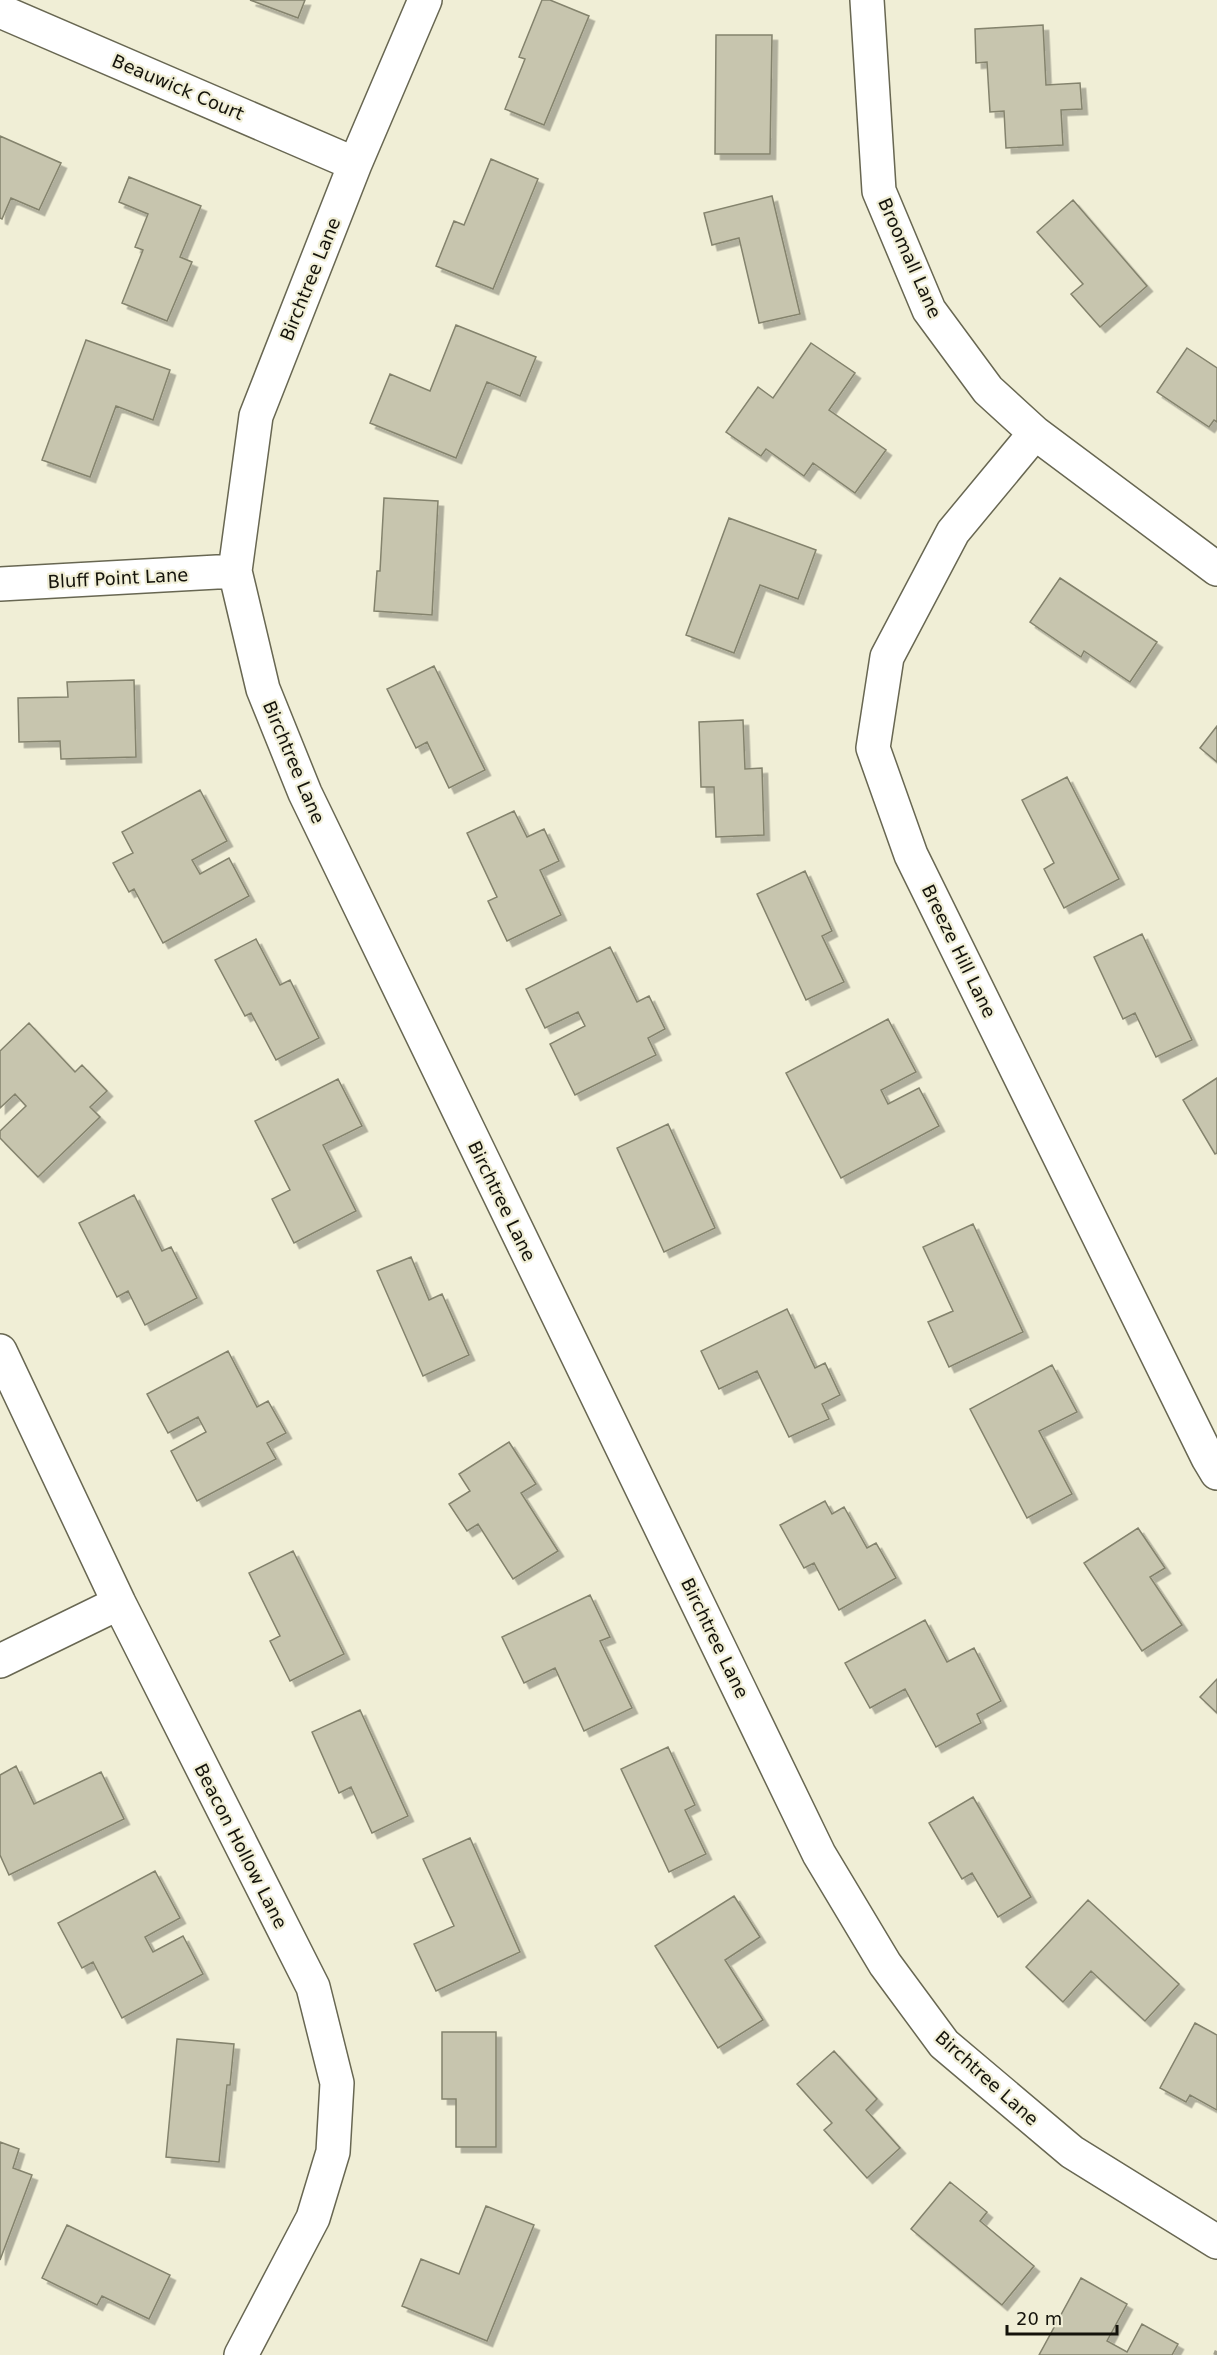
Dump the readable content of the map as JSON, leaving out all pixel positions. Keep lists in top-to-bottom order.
{
  "streets": {
    "street": [
      "Beauwick Court",
      "Broomall Lane",
      "Birchtree Lane",
      "Bluff Point Lane",
      "Breeze Hill Lane",
      "Beacon Hollow Lane"
    ]
  },
  "crossings": [
    ["Beauwick Court", "Birchtree Lane"],
    ["Broomall Lane", "Breeze Hill Lane"],
    ["Birchtree Lane", "Bluff Point Lane"]
  ],
  "scale_bar": "20 m"
}
